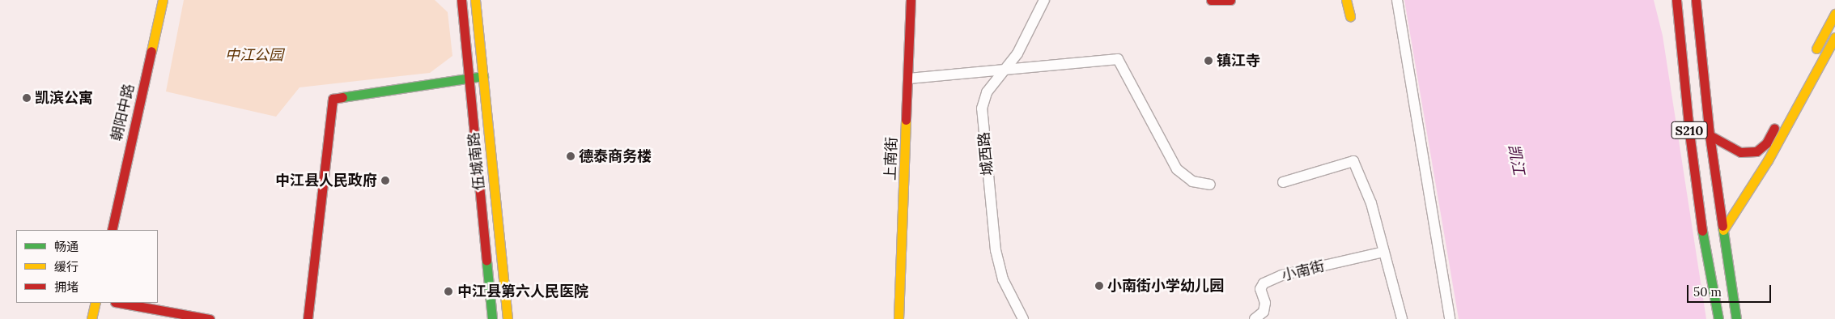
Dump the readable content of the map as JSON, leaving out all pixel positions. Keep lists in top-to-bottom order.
{
  "streets": {
    "main road": [
      "朝阳中路",
      "S210",
      "上南街",
      "伍城南路"
    ],
    "street": ["城西路", "小南街"]
  },
  "water": ["凯江"],
  "parks": ["中江公园"],
  "places": [
    "镇江寺",
    "凯滨公寓",
    "德泰商务楼",
    "中江县人民政府",
    "小南街小学幼儿园",
    "中江县第六人民医院"
  ],
  "legend": ["畅通", "缓行", "拥堵"],
  "scale_bar": "50 m"
}
